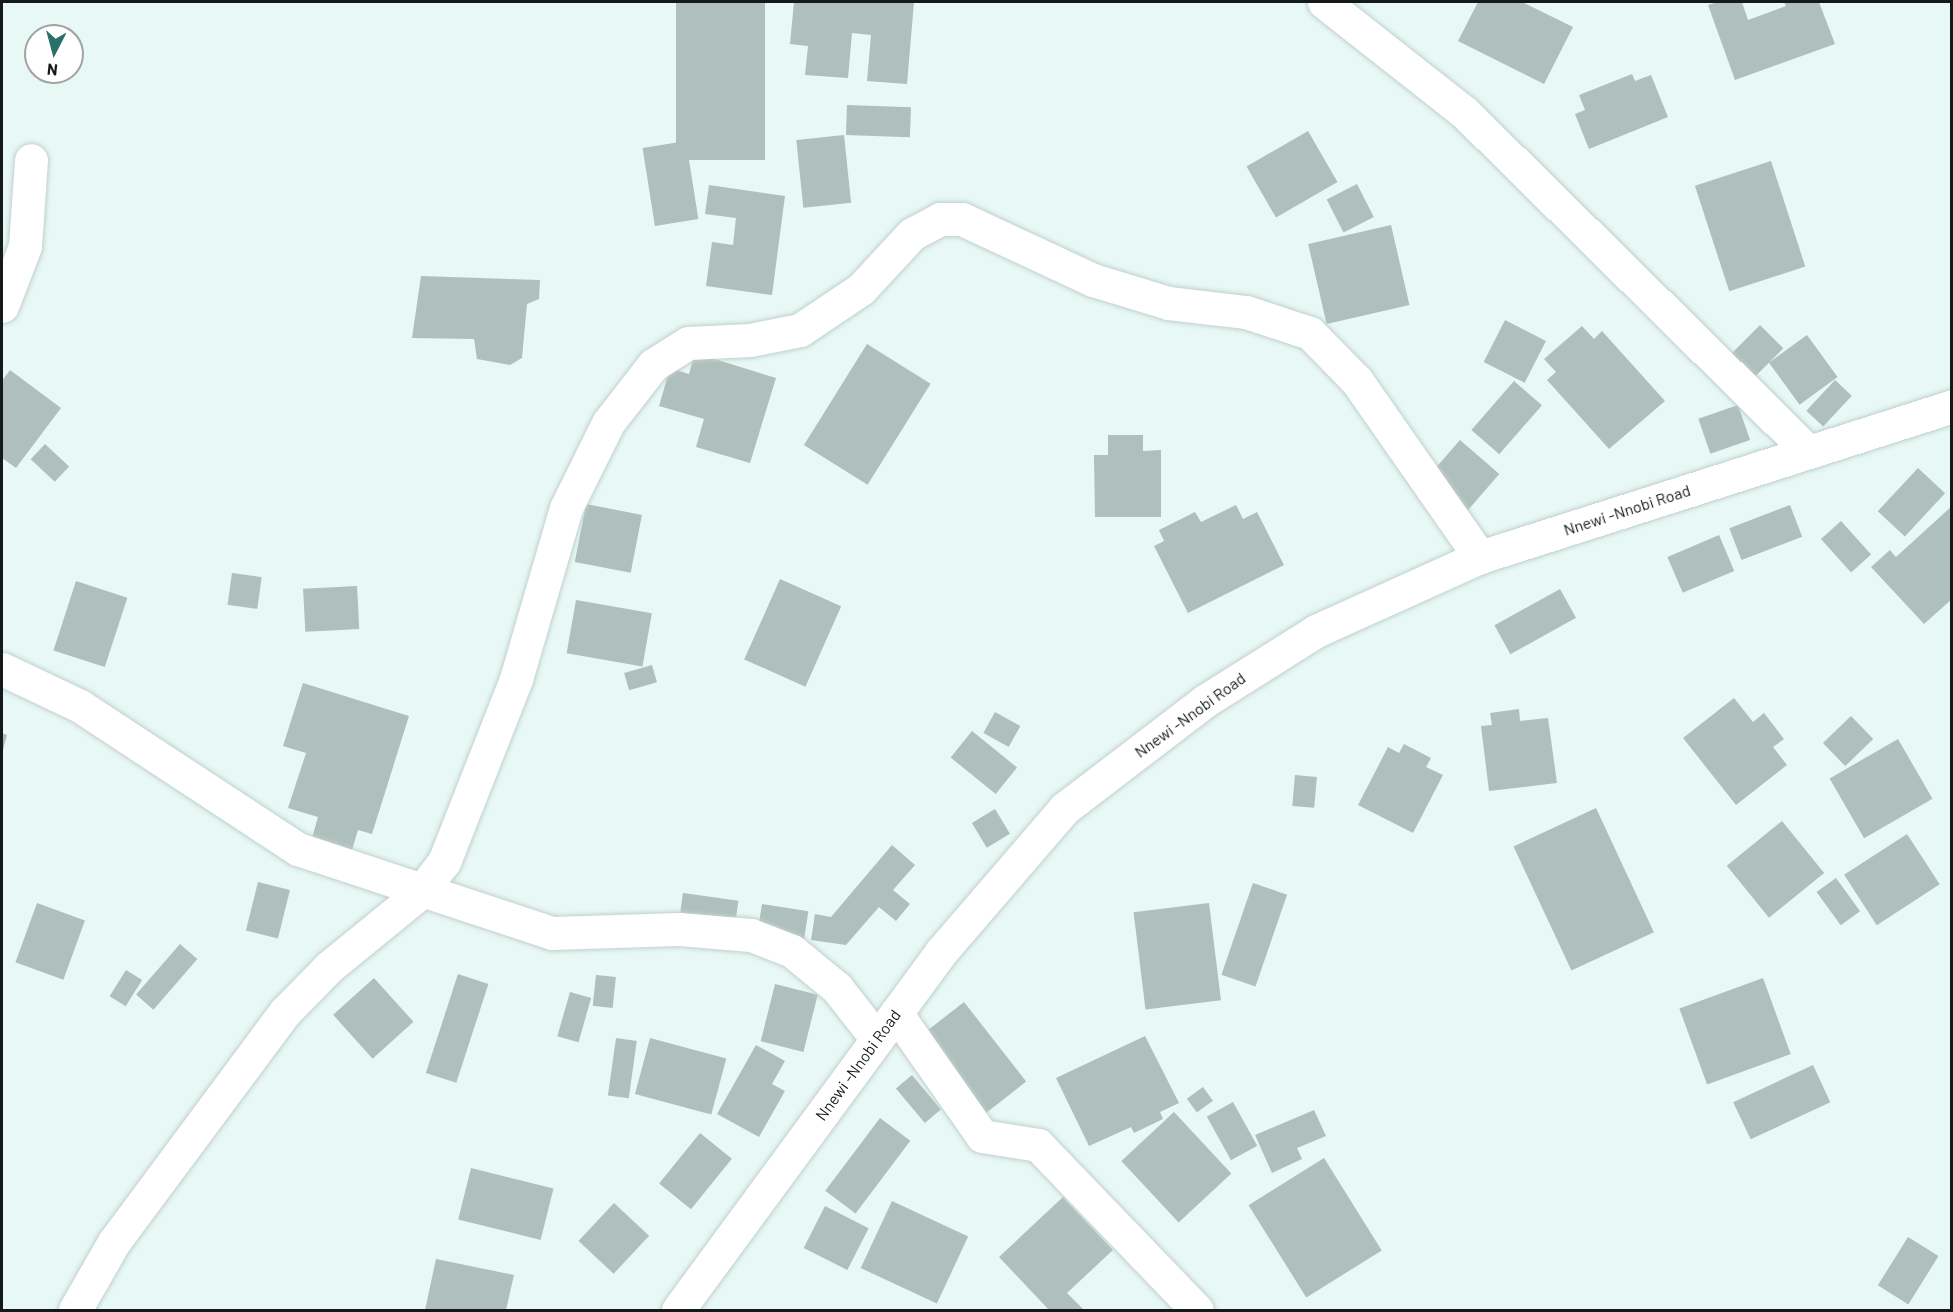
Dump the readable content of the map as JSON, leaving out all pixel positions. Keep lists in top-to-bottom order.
{
  "streets": {
    "street": ["Nnewi -Nnobi Road"]
  },
  "north": "bottom"
}
